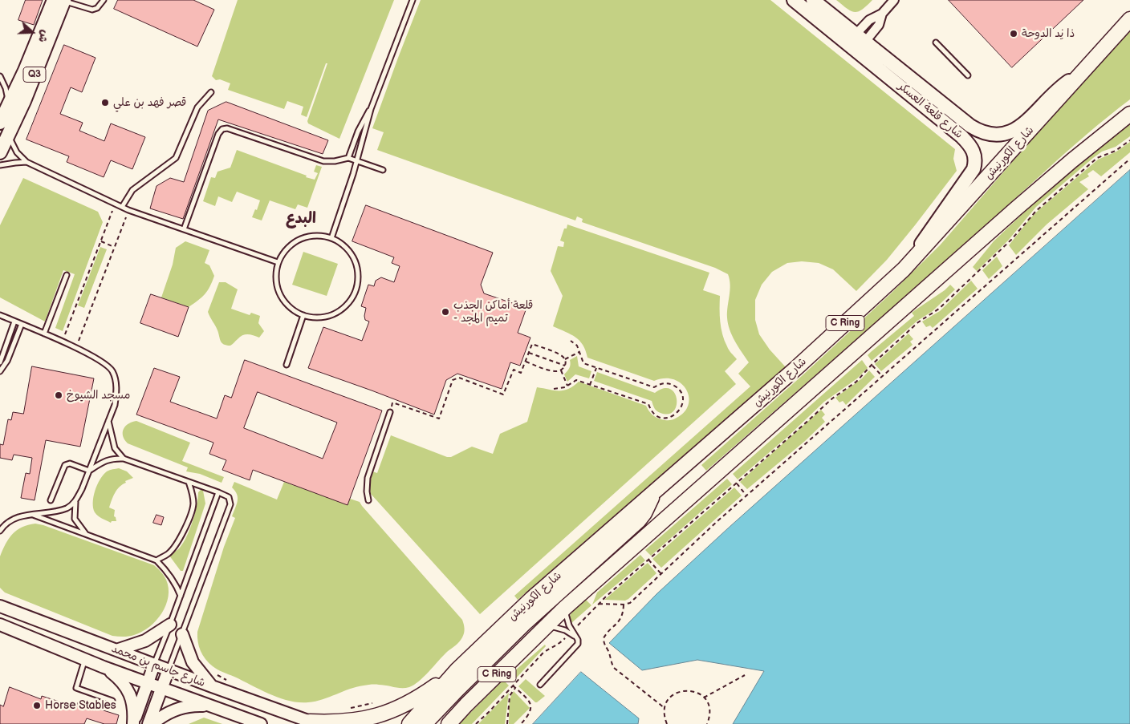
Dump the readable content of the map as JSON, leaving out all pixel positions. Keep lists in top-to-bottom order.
{
  "streets": {
    "highway": ["شارع الكورنيش", "C Ring"],
    "main road": ["Q3", "شارع قلعة العسكر"],
    "street": ["شارع جاسم بن محمد"]
  },
  "crossings": [
    ["شارع قلعة العسكر", "شارع الكورنيش"]
  ],
  "districts": ["البدع"],
  "places": [
    "ذا نِد الدوحة",
    "قصر فهد بن علي",
    "قلعة أماكن الجذب - تميم المجد",
    "مسجد الشيوخ",
    "Horse Stables"
  ],
  "north": "right"
}
